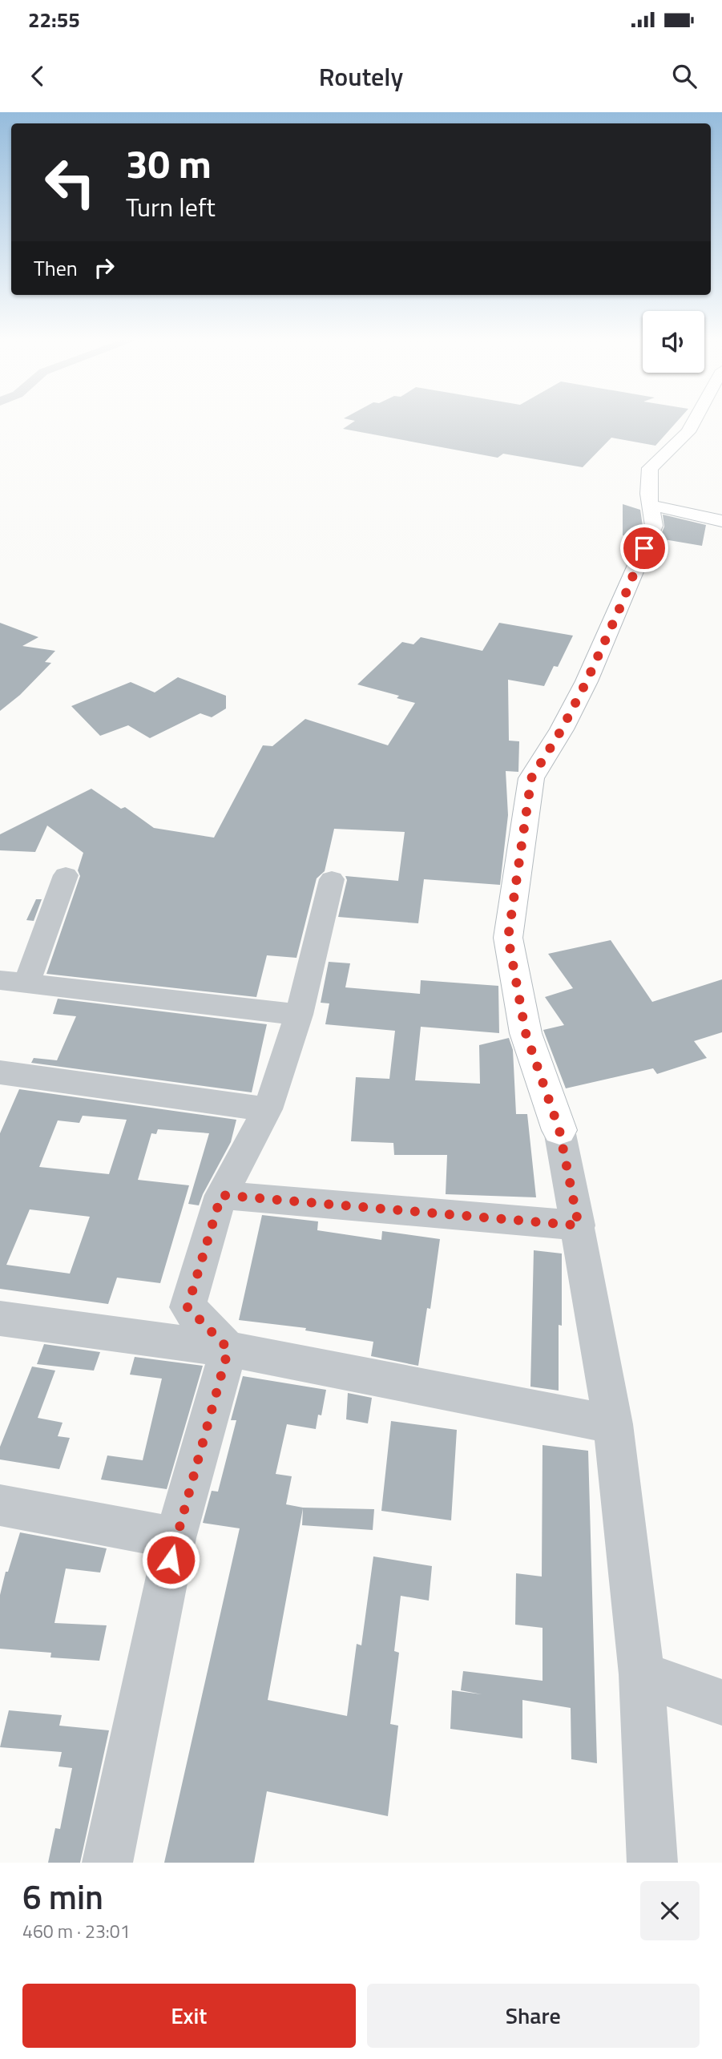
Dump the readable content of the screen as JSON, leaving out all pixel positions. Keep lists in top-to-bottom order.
{
  "page": {
    "status": "22:55",
    "header": "Routely",
    "turn": ["30 m", "Turn left"],
    "then": "Then",
    "heading": ["6 min", "460 m · 23:01"],
    "buttons": ["Exit", "Share"]
  }
}
